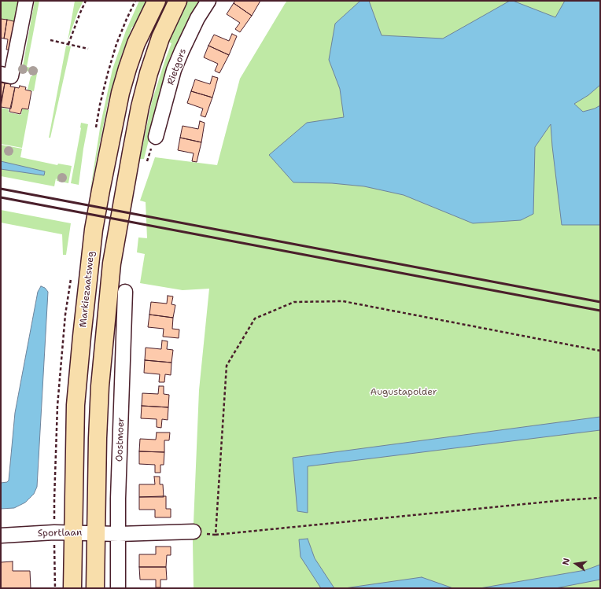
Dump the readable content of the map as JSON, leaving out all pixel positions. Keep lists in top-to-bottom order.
{
  "streets": {
    "main road": ["Markiezaatsweg"],
    "street": ["Rietgors", "Oostmoer", "Sportlaan"]
  },
  "crossings": [
    ["Markiezaatsweg", "Sportlaan"],
    ["Oostmoer", "Sportlaan"]
  ],
  "parks": ["Augustapolder"],
  "north": "left"
}
